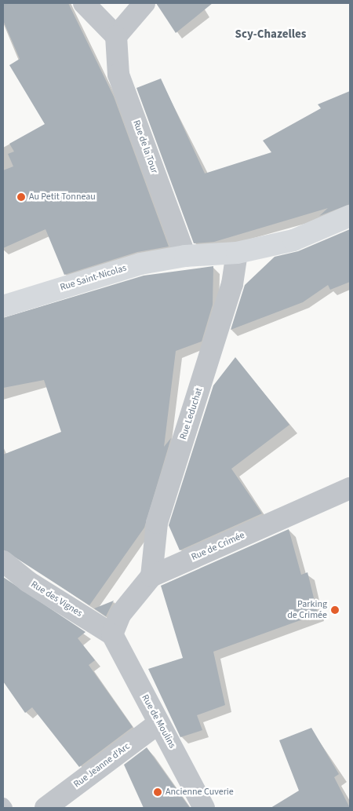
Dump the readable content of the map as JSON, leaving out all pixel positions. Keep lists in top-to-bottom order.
{
  "streets": {
    "street": [
      "Rue de la Tour",
      "Rue Saint-Nicolas",
      "Rue Leduchat",
      "Rue de Crimée",
      "Rue des Vignes",
      "Rue de Moulins",
      "Rue Jeanne d'Arc"
    ]
  },
  "crossings": [
    ["Rue de la Tour", "Rue Saint-Nicolas"],
    ["Rue Saint-Nicolas", "Rue Leduchat"],
    ["Rue Leduchat", "Rue de Crimée"],
    ["Rue de Crimée", "Rue des Vignes"],
    ["Rue de Crimée", "Rue de Moulins"],
    ["Rue des Vignes", "Rue de Moulins"],
    ["Rue de Moulins", "Rue Jeanne d'Arc"]
  ],
  "districts": ["Scy-Chazelles"],
  "places": ["Au Petit Tonneau", "Parking de Crimée", "Ancienne Cuverie"]
}
